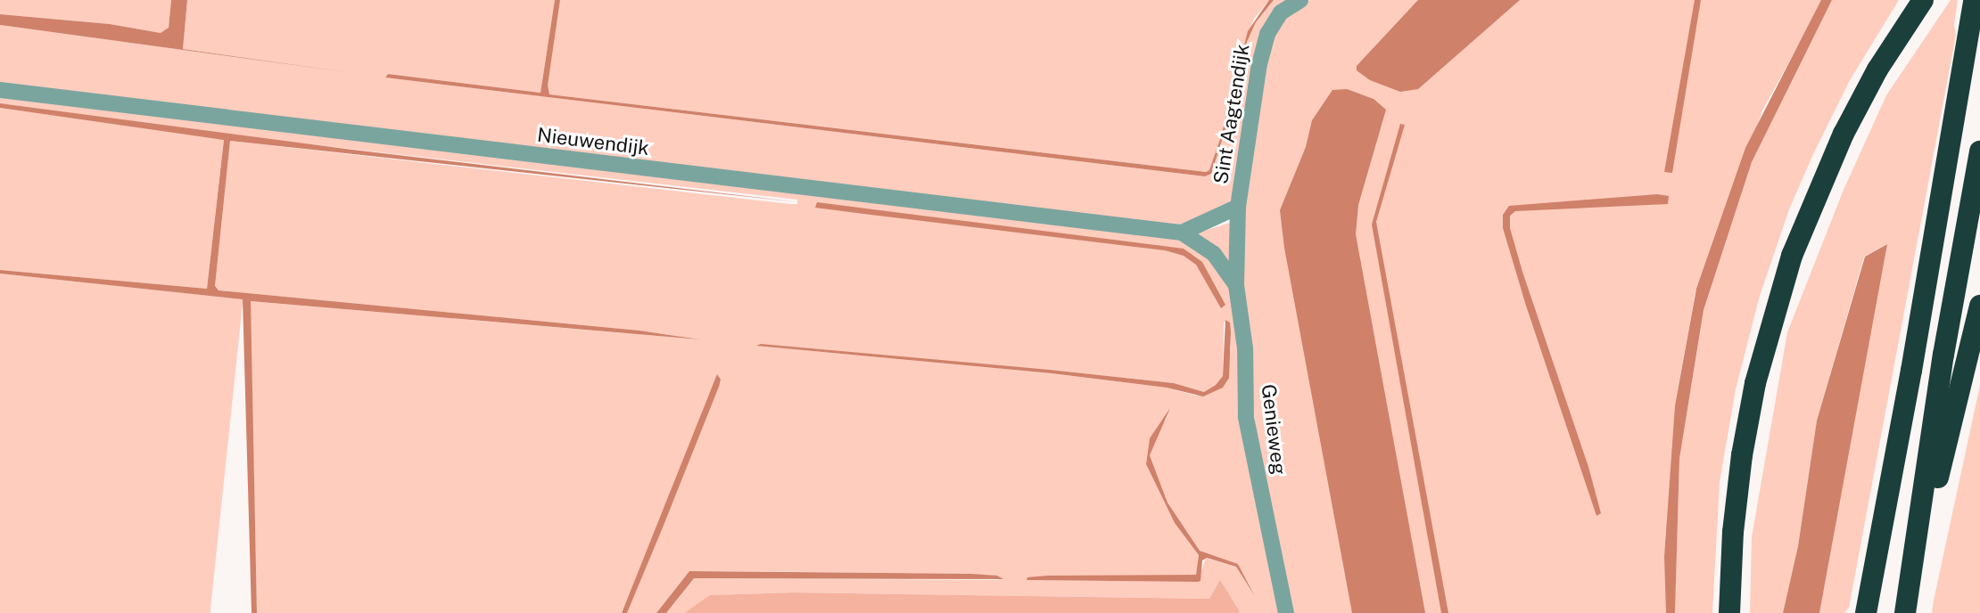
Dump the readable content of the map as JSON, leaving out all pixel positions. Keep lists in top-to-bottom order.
{
  "streets": {
    "street": ["Sint Aagtendijk", "Nieuwendijk", "Genieweg"]
  },
  "crossings": [
    ["Sint Aagtendijk", "Genieweg"],
    ["Nieuwendijk", "Genieweg"]
  ]
}
